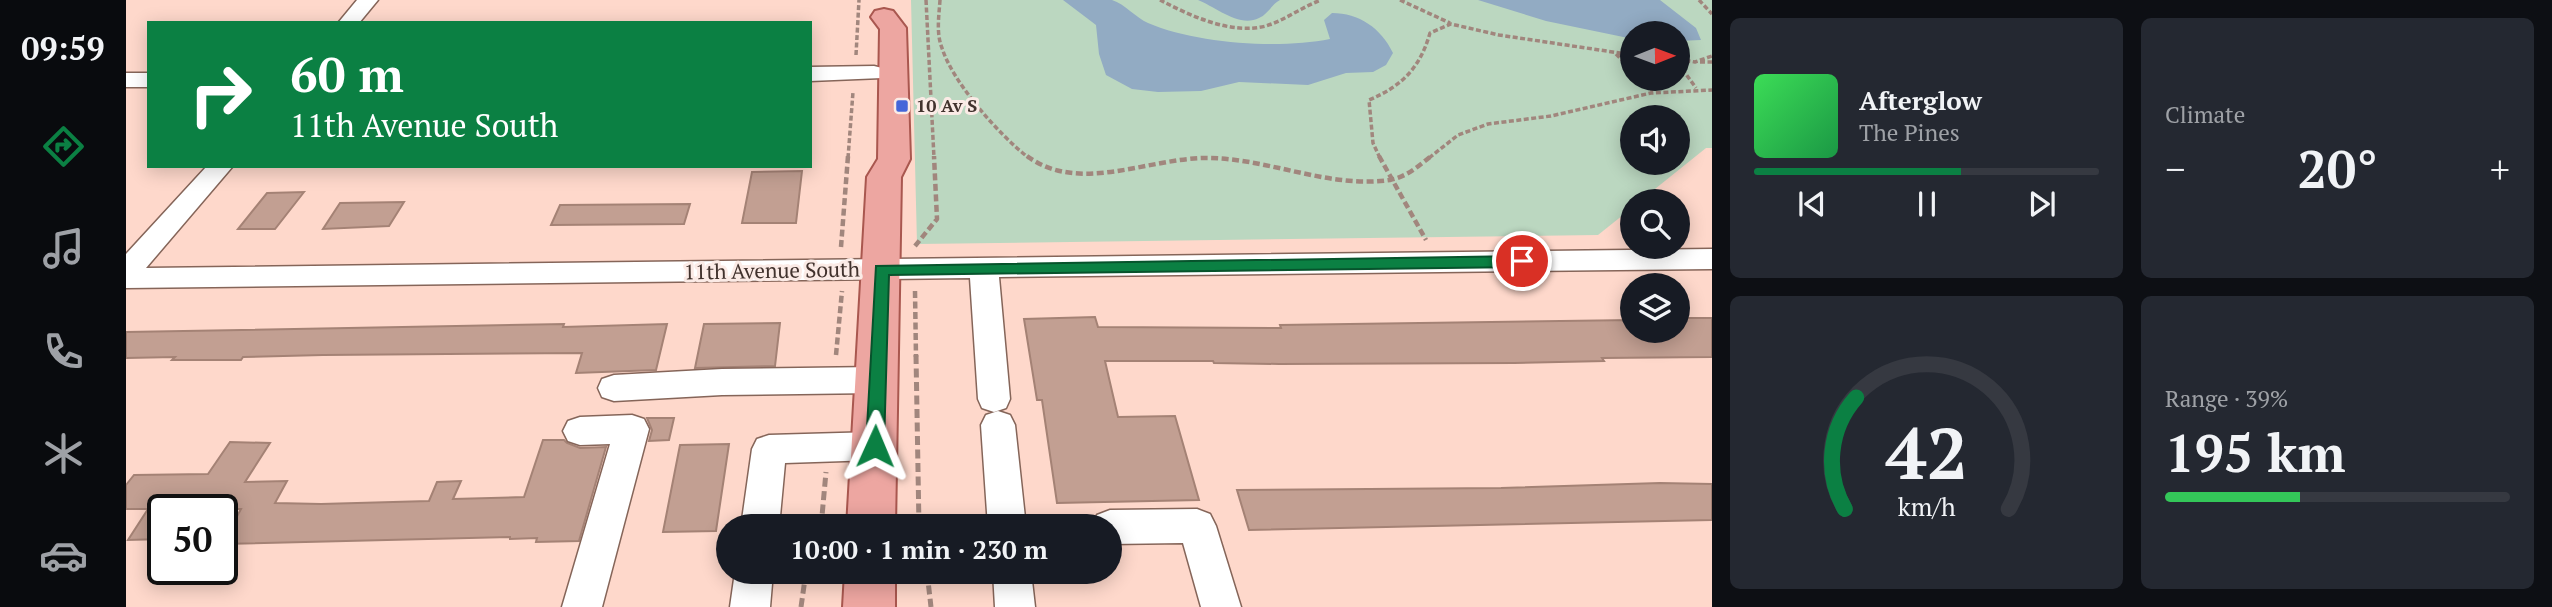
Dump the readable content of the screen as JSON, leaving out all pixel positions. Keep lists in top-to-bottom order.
{
  "streets": {
    "street": ["11th Avenue South"]
  },
  "places": {
    "transit": ["10 Av S"]
  },
  "north": "right",
  "page": {
    "tabs": "09:59",
    "tile": [
      "Climate",
      ["Range · 39%", "195 km"]
    ],
    "turn": ["60 m", "11th Avenue South"],
    "song": ["Afterglow", "The Pines"],
    "heat": ["−", "20°", "+"],
    "limit": "50",
    "trip": "10:00 · 1 min · 230 m",
    "gauge": ["42", "km/h"]
  }
}
